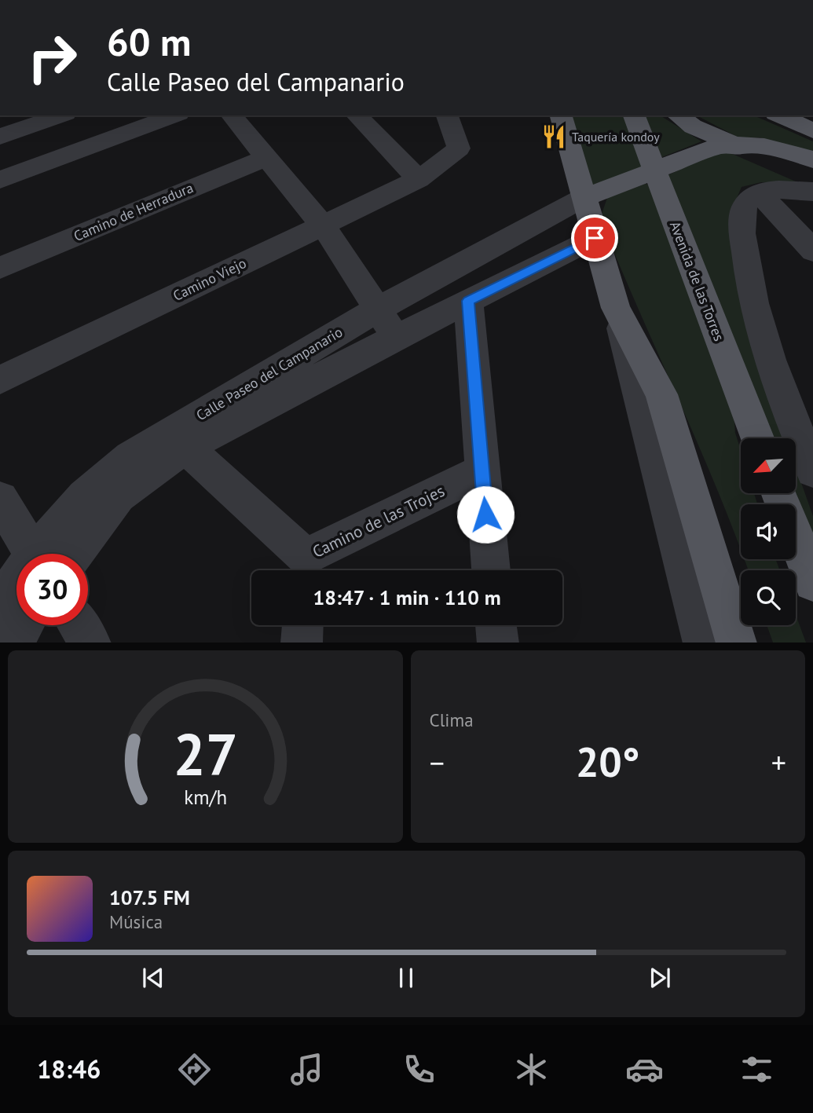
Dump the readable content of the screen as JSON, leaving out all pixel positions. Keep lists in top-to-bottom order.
{
  "streets": {
    "main road": ["Avenida de las Torres"],
    "street": [
      "Camino de Herradura",
      "Camino Viejo",
      "Calle Paseo del Campanario",
      "Camino de las Trojes"
    ]
  },
  "crossings": [
    ["Calle Paseo del Campanario", "Camino de las Trojes"]
  ],
  "places": {
    "restaurant": ["Taquería kondoy"]
  },
  "north": "bottom left",
  "page": {
    "turn": ["60 m", "Calle Paseo del Campanario"],
    "limit": "30",
    "trip": "18:47 · 1 min · 110 m",
    "tile": "Clima",
    "heat": ["−", "20°", "+"],
    "song": ["107.5 FM", "Música"],
    "tabs": "18:46",
    "gauge": ["27", "km/h"]
  }
}
